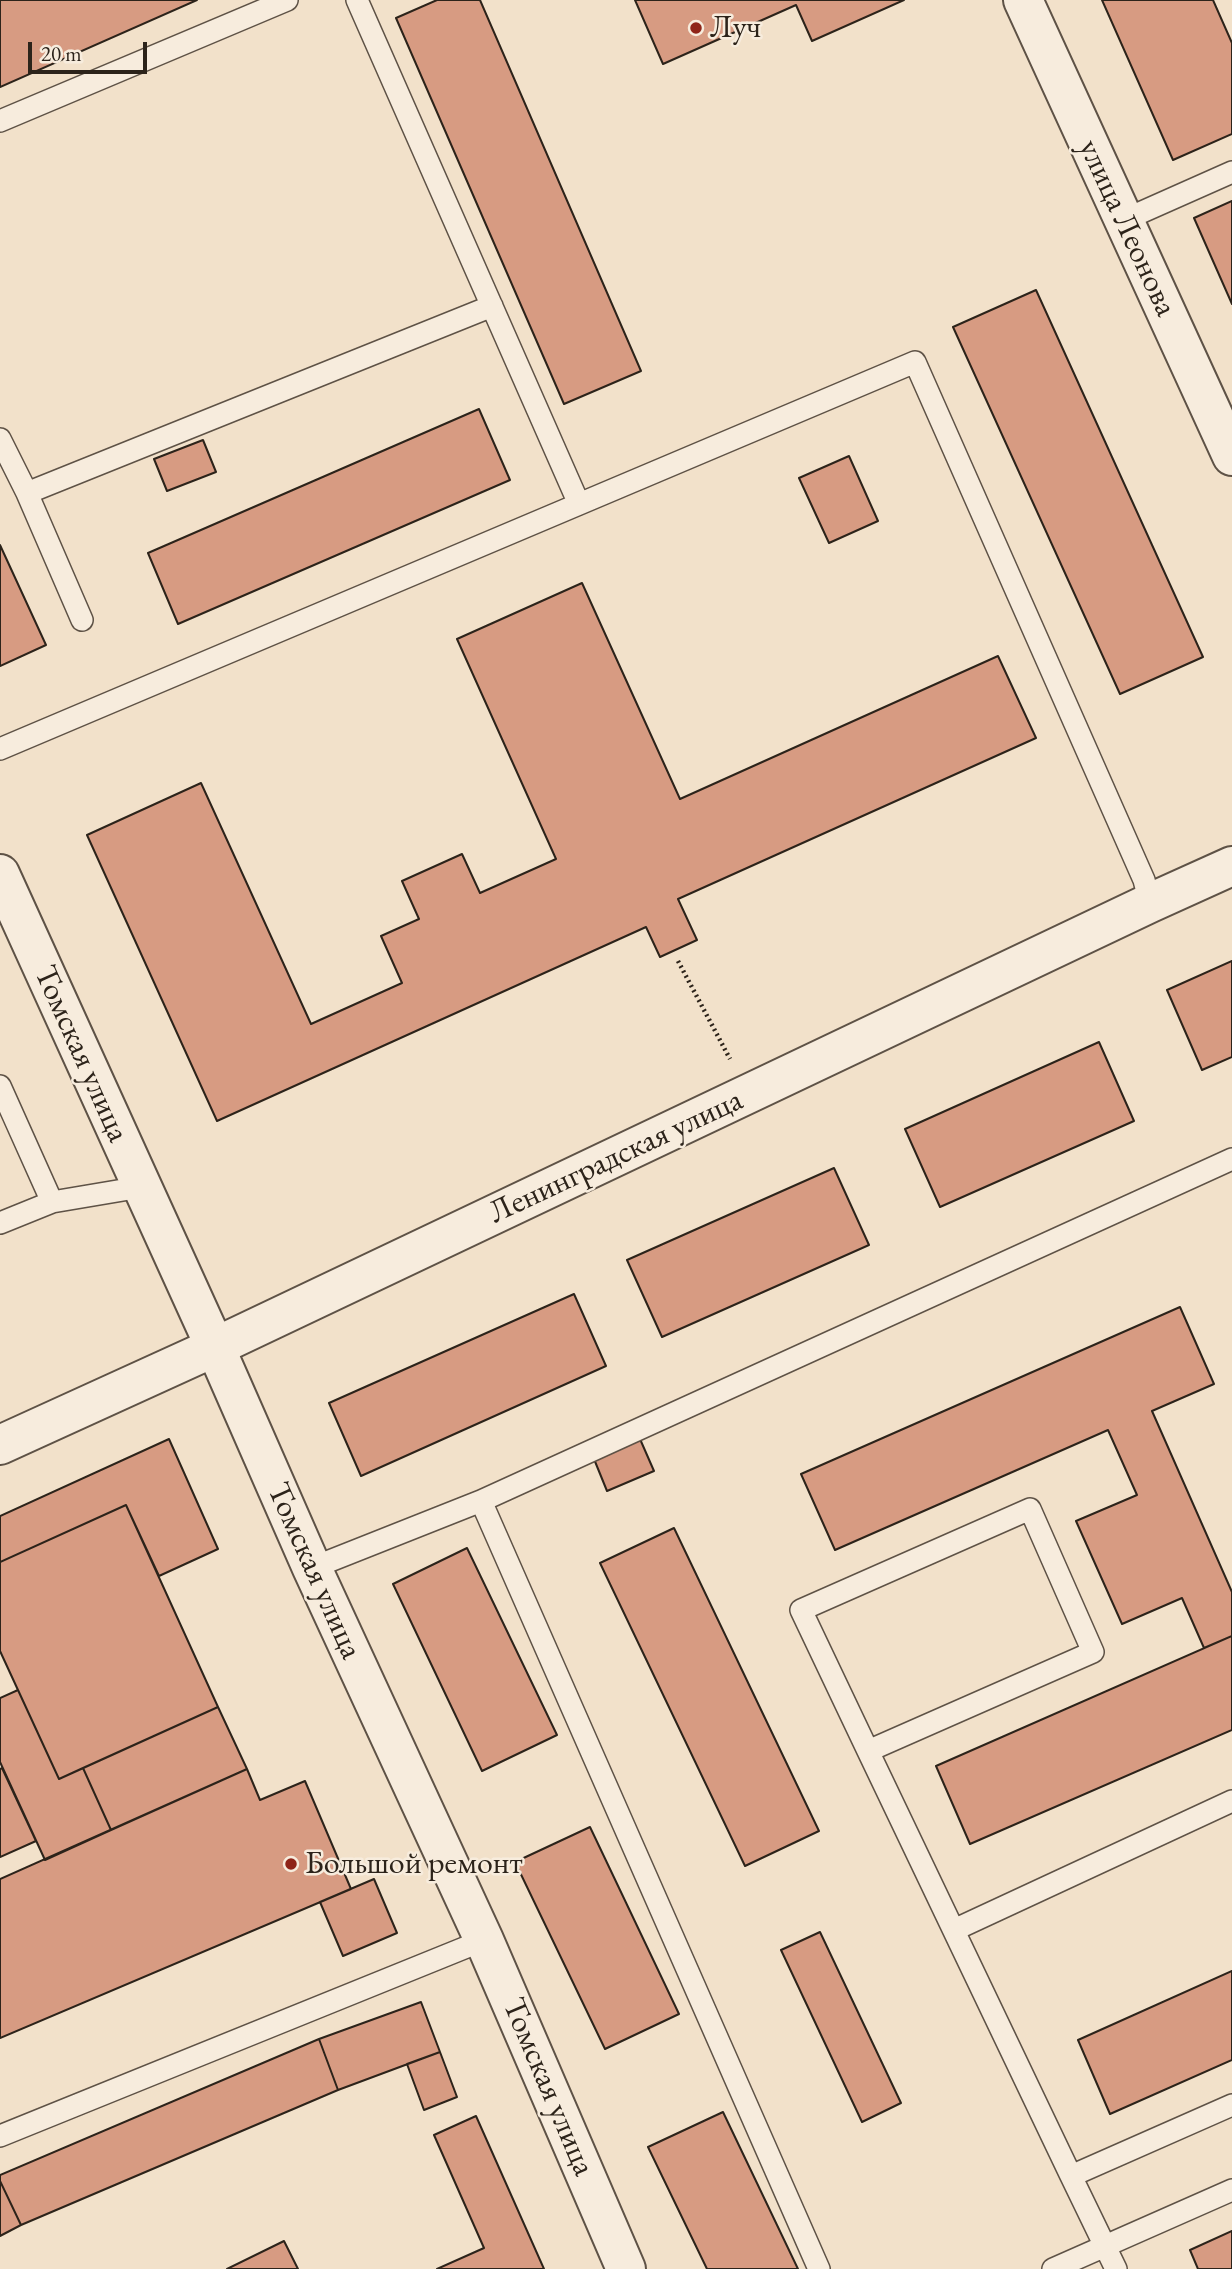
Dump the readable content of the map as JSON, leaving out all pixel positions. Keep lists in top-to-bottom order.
{
  "streets": {
    "street": ["улица Леонова", "Томская улица", "Ленинградская улица"]
  },
  "crossings": [
    ["Томская улица", "Ленинградская улица"]
  ],
  "places": ["Луч", "Большой ремонт"],
  "scale_bar": "20 m"
}
